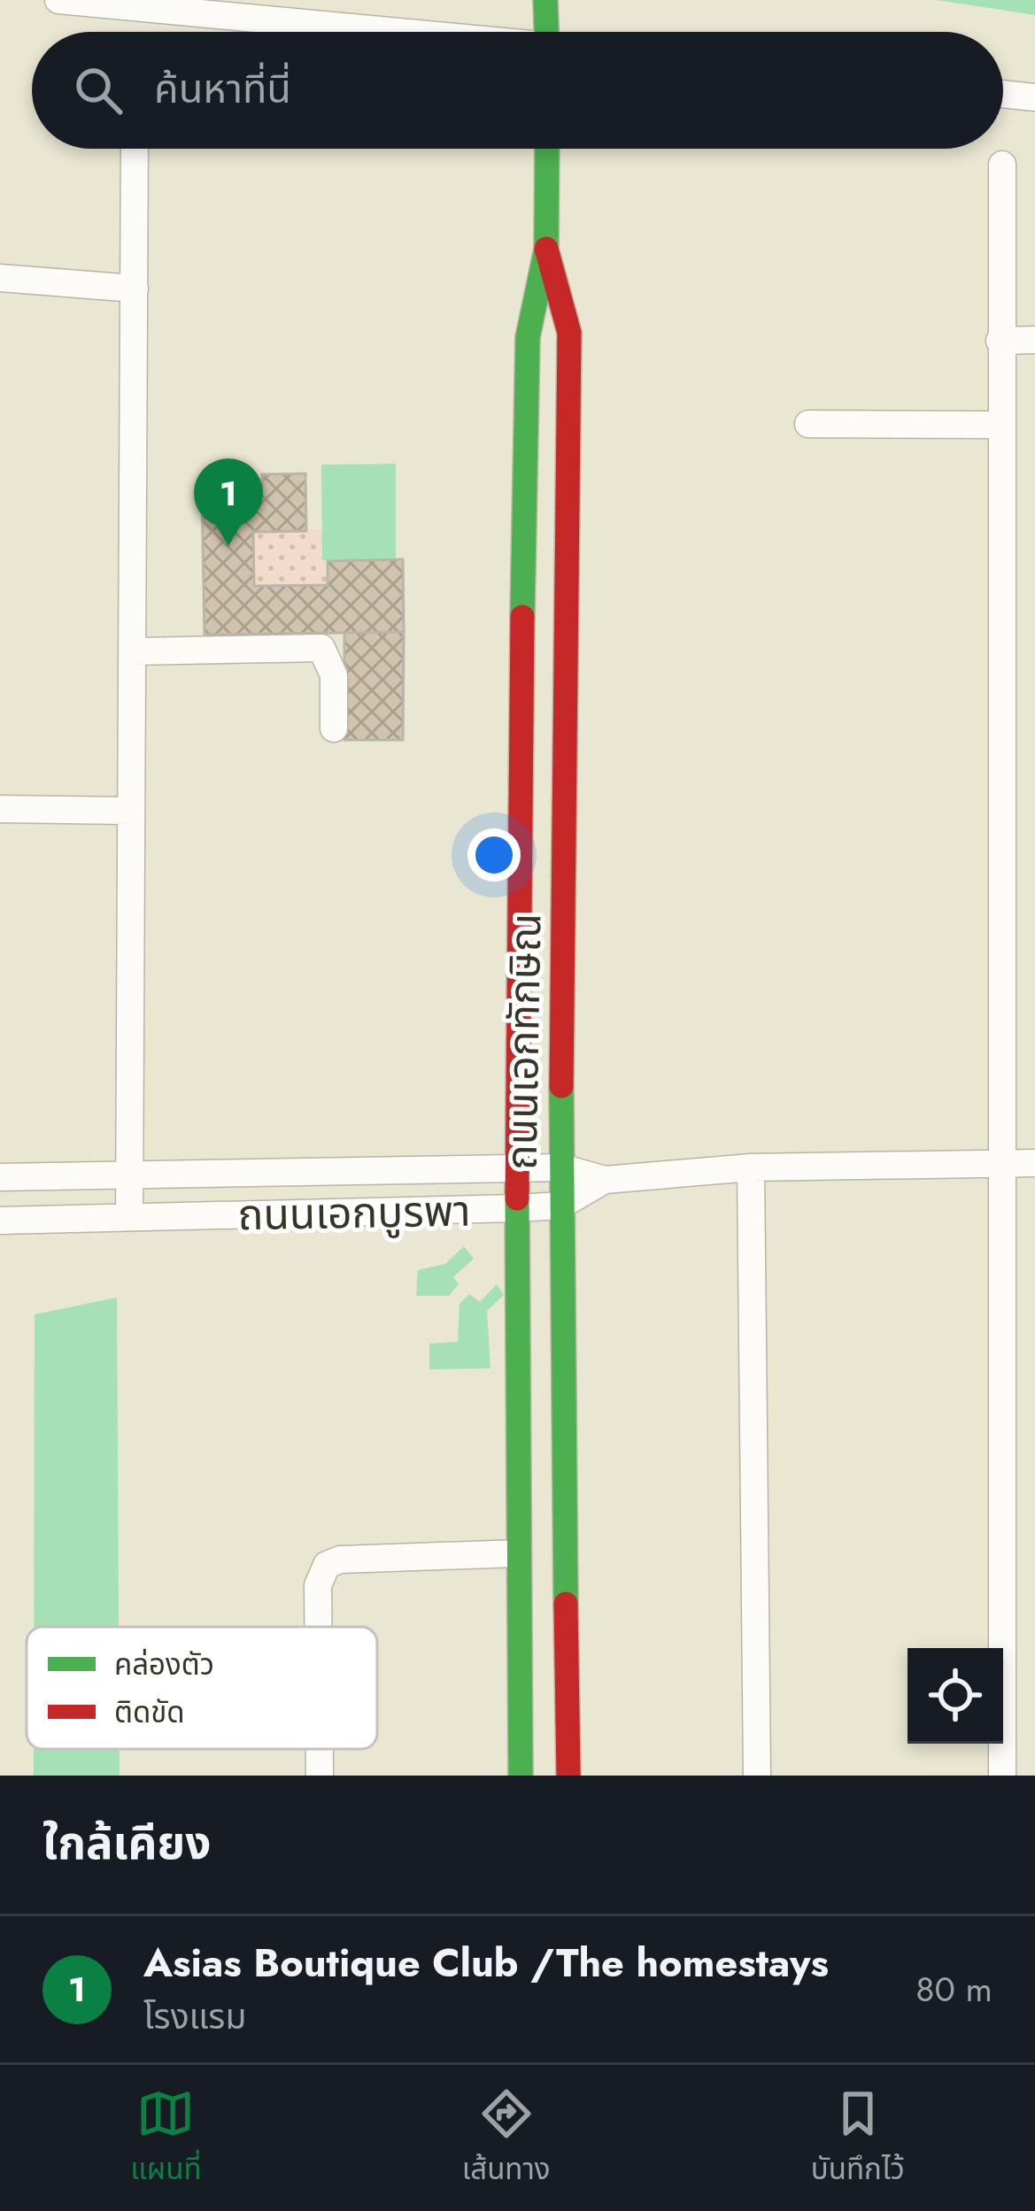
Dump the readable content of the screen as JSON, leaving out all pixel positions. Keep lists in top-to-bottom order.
{
  "streets": {
    "street": ["ถนนเอกทักษิณ", "ถนนเอกบูรพา"]
  },
  "crossings": [
    ["ถนนเอกทักษิณ", "ถนนเอกบูรพา"]
  ],
  "legend": ["คล่องตัว", "ติดขัด"],
  "page": {
    "search": "ค้นหาที่นี่",
    "pins": "1",
    "heading": "ใกล้เคียง",
    "list": [
      {
        "mark": "1",
        "name": "Asias Boutique Club /The homestays",
        "note": "โรงแรม",
        "value": "80 m"
      }
    ],
    "nav": ["แผนที่", "เส้นทาง", "บันทึกไว้"]
  }
}
